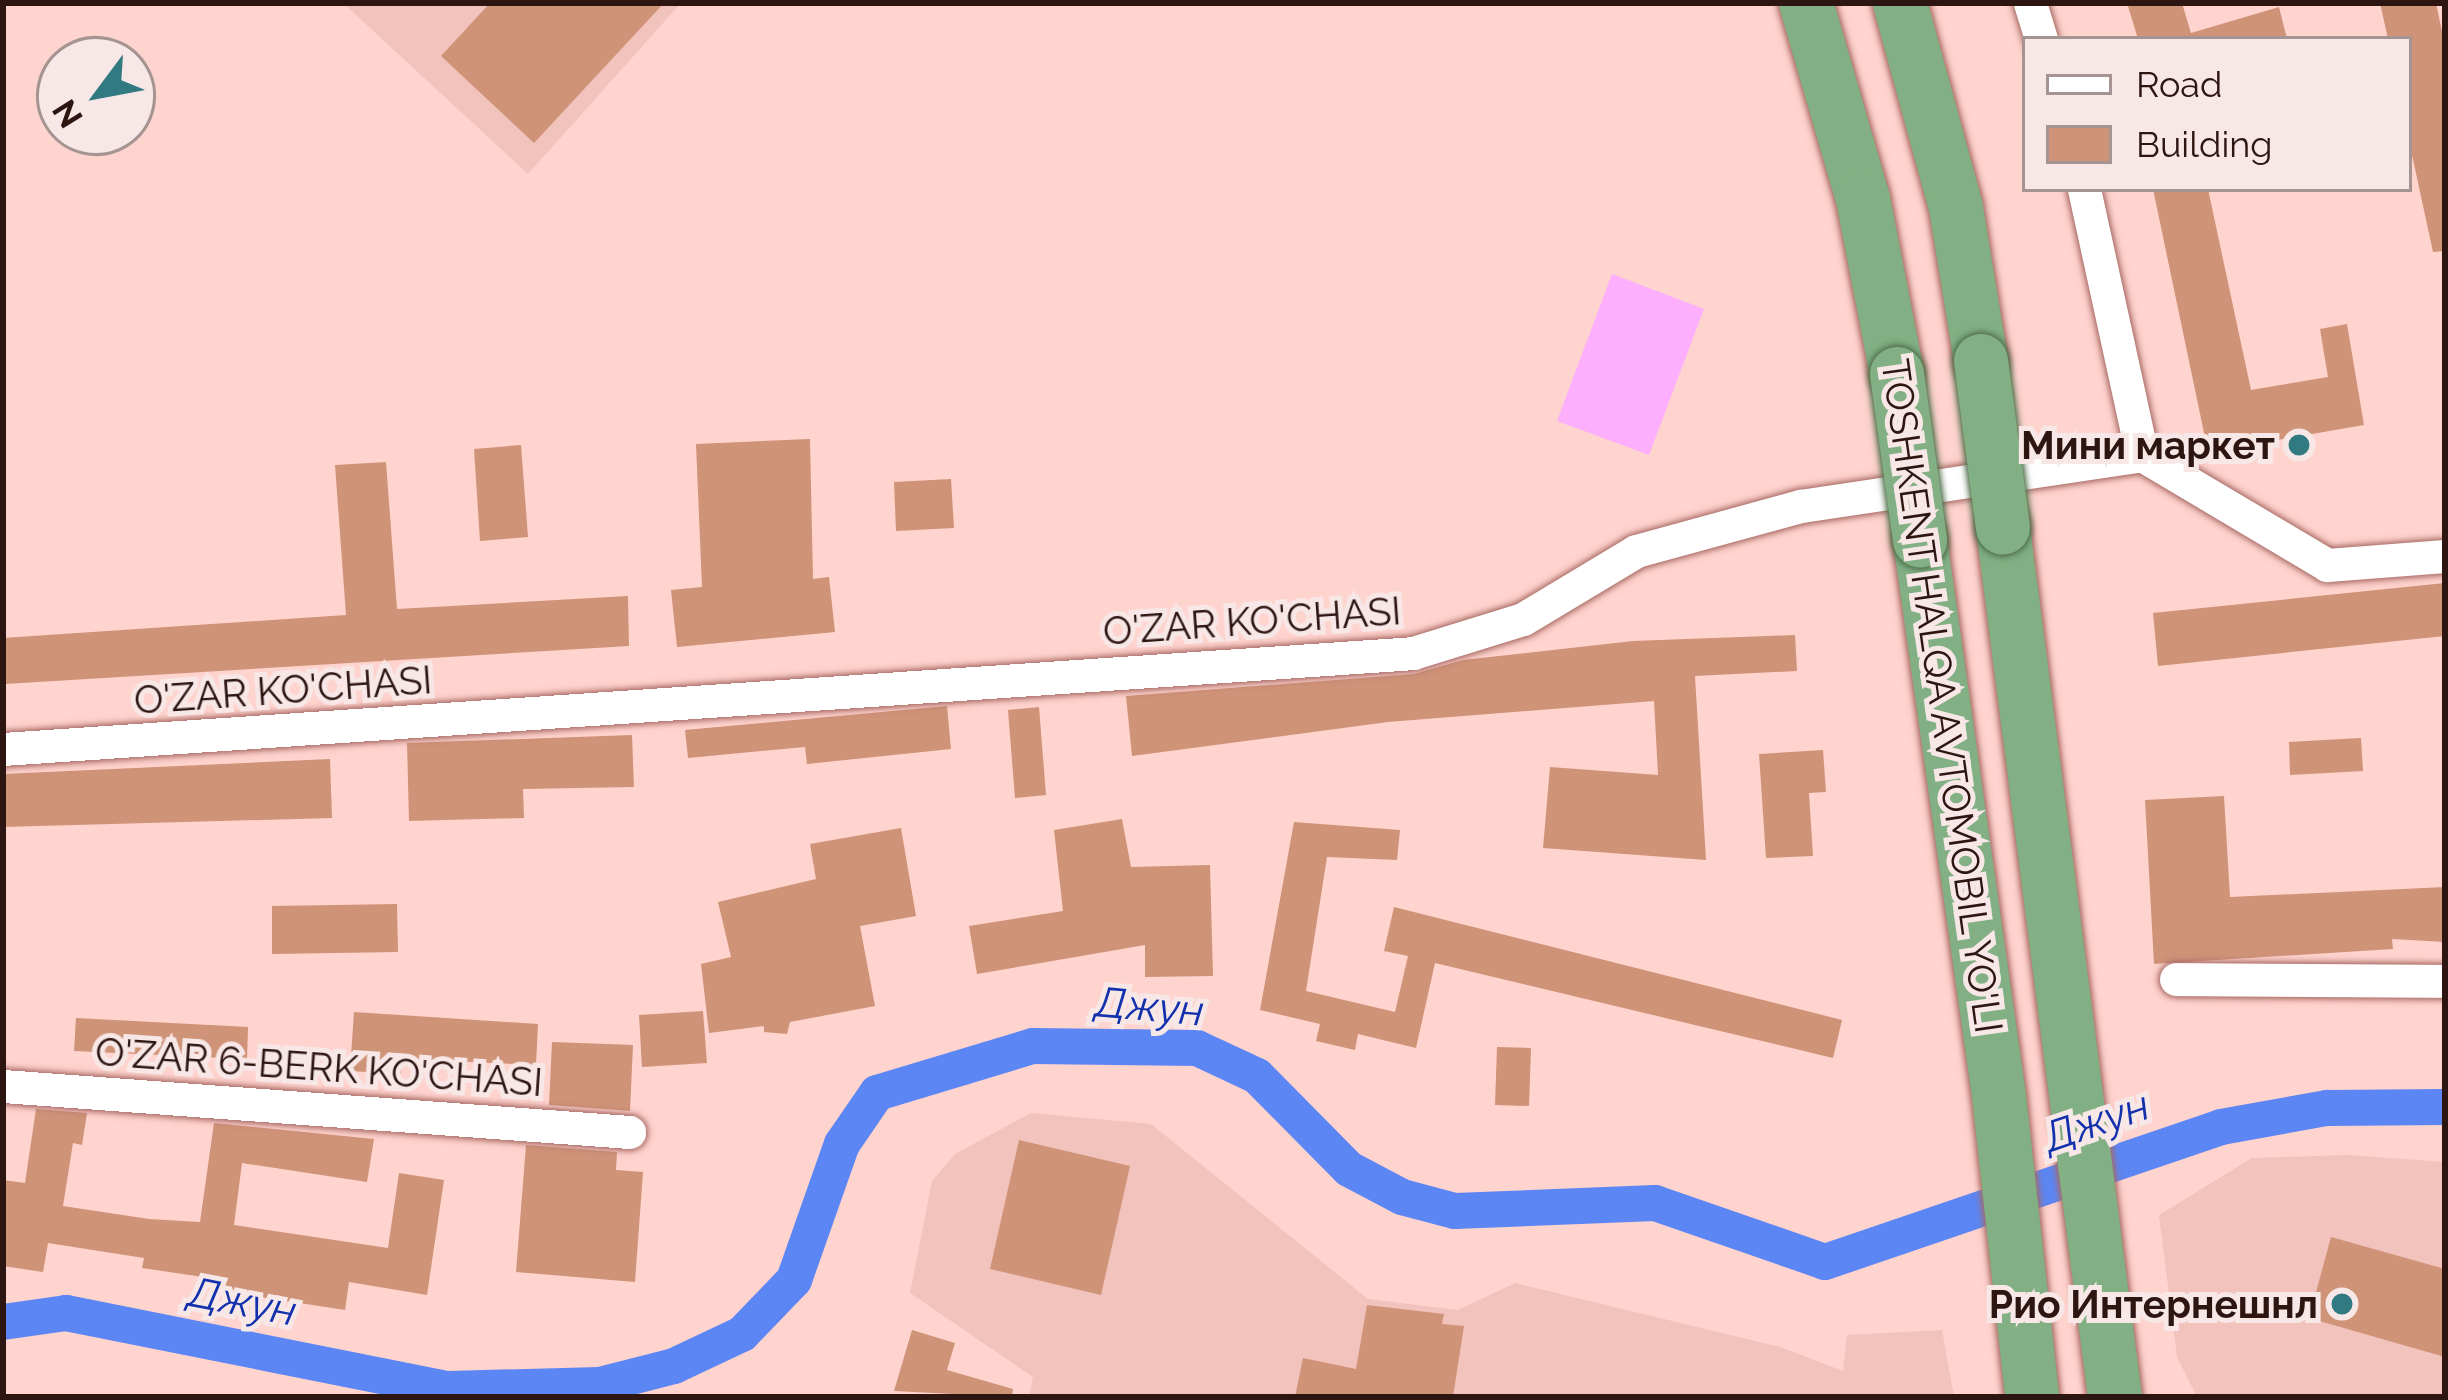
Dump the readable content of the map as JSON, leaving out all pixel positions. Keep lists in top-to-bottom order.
{
  "streets": {
    "highway": ["TOSHKENT HALQA AVTOMOBIL YO'LI"],
    "street": ["O'ZAR KO'CHASI", "O'ZAR 6-BERK KO'CHASI"]
  },
  "water": ["Джун"],
  "places": ["Мини маркет", "Рио Интернешнл"],
  "legend": ["Road", "Building"],
  "north": "bottom left"
}
